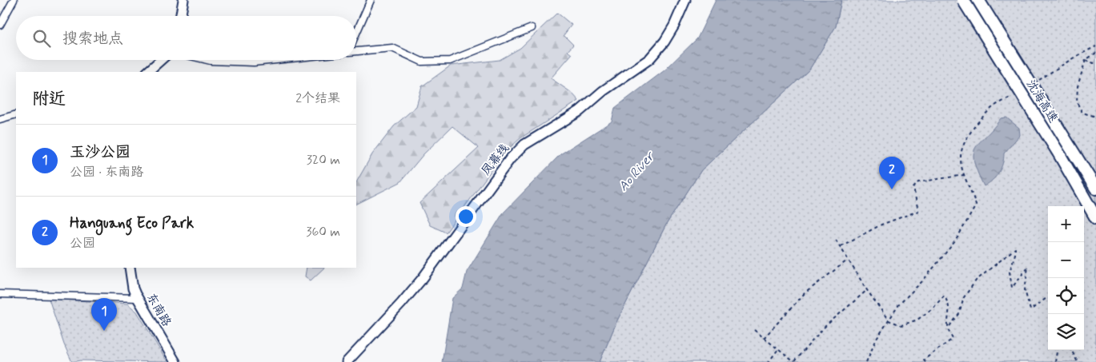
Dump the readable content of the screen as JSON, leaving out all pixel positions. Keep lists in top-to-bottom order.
{
  "streets": {
    "highway": ["沈海高速"],
    "main road": ["凤幕线", "东南路"]
  },
  "water": ["Ao River"],
  "page": {
    "search": "搜索地点",
    "heading": ["附近", "2个结果"],
    "list": [
      {
        "mark": "1",
        "name": "玉沙公园",
        "note": "公园 · 东南路",
        "value": "320 m"
      },
      {
        "mark": "2",
        "name": "Hanguang Eco Park",
        "note": "公园",
        "value": "360 m"
      }
    ],
    "pins": ["2", "1"],
    "map_buttons": ["+", "−"]
  }
}
